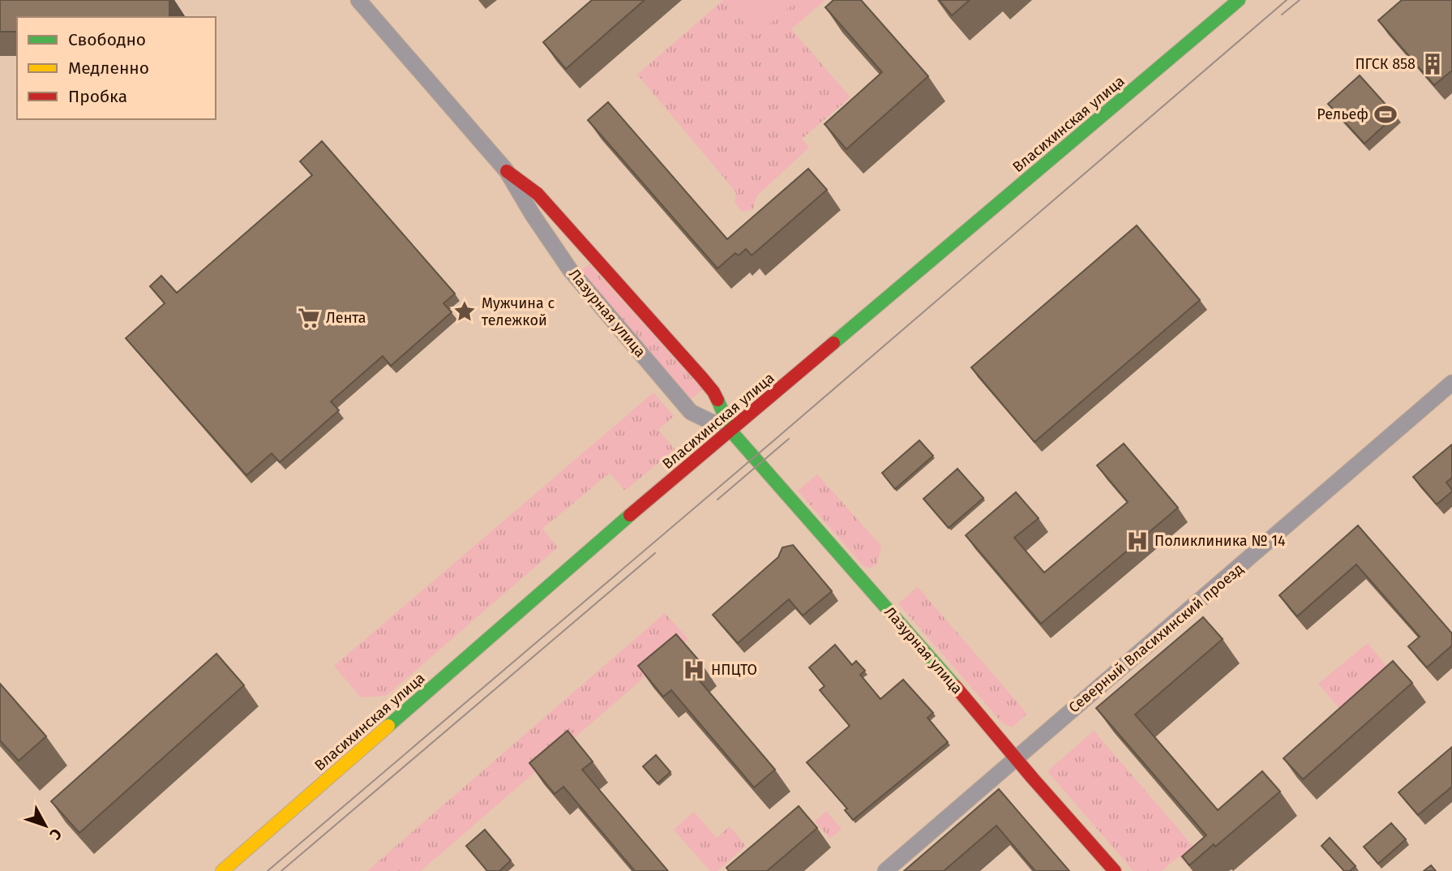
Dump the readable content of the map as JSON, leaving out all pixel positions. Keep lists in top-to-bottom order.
{
  "streets": {
    "main road": ["Власихинская улица", "Лазурная улица"],
    "street": ["Северный Власихинский проезд"]
  },
  "crossings": [
    ["Власихинская улица", "Лазурная улица"],
    ["Лазурная улица", "Северный Власихинский проезд"]
  ],
  "places": {
    "building": ["ПГСК 858"],
    "sports": ["Рельеф"],
    "place": ["Мужчина с тележкой"],
    "supermarket": ["Лента"],
    "hospital": ["Поликлиника № 14", "НПЦТО"]
  },
  "legend": ["Свободно", "Медленно", "Пробка"],
  "north": "bottom right"
}
